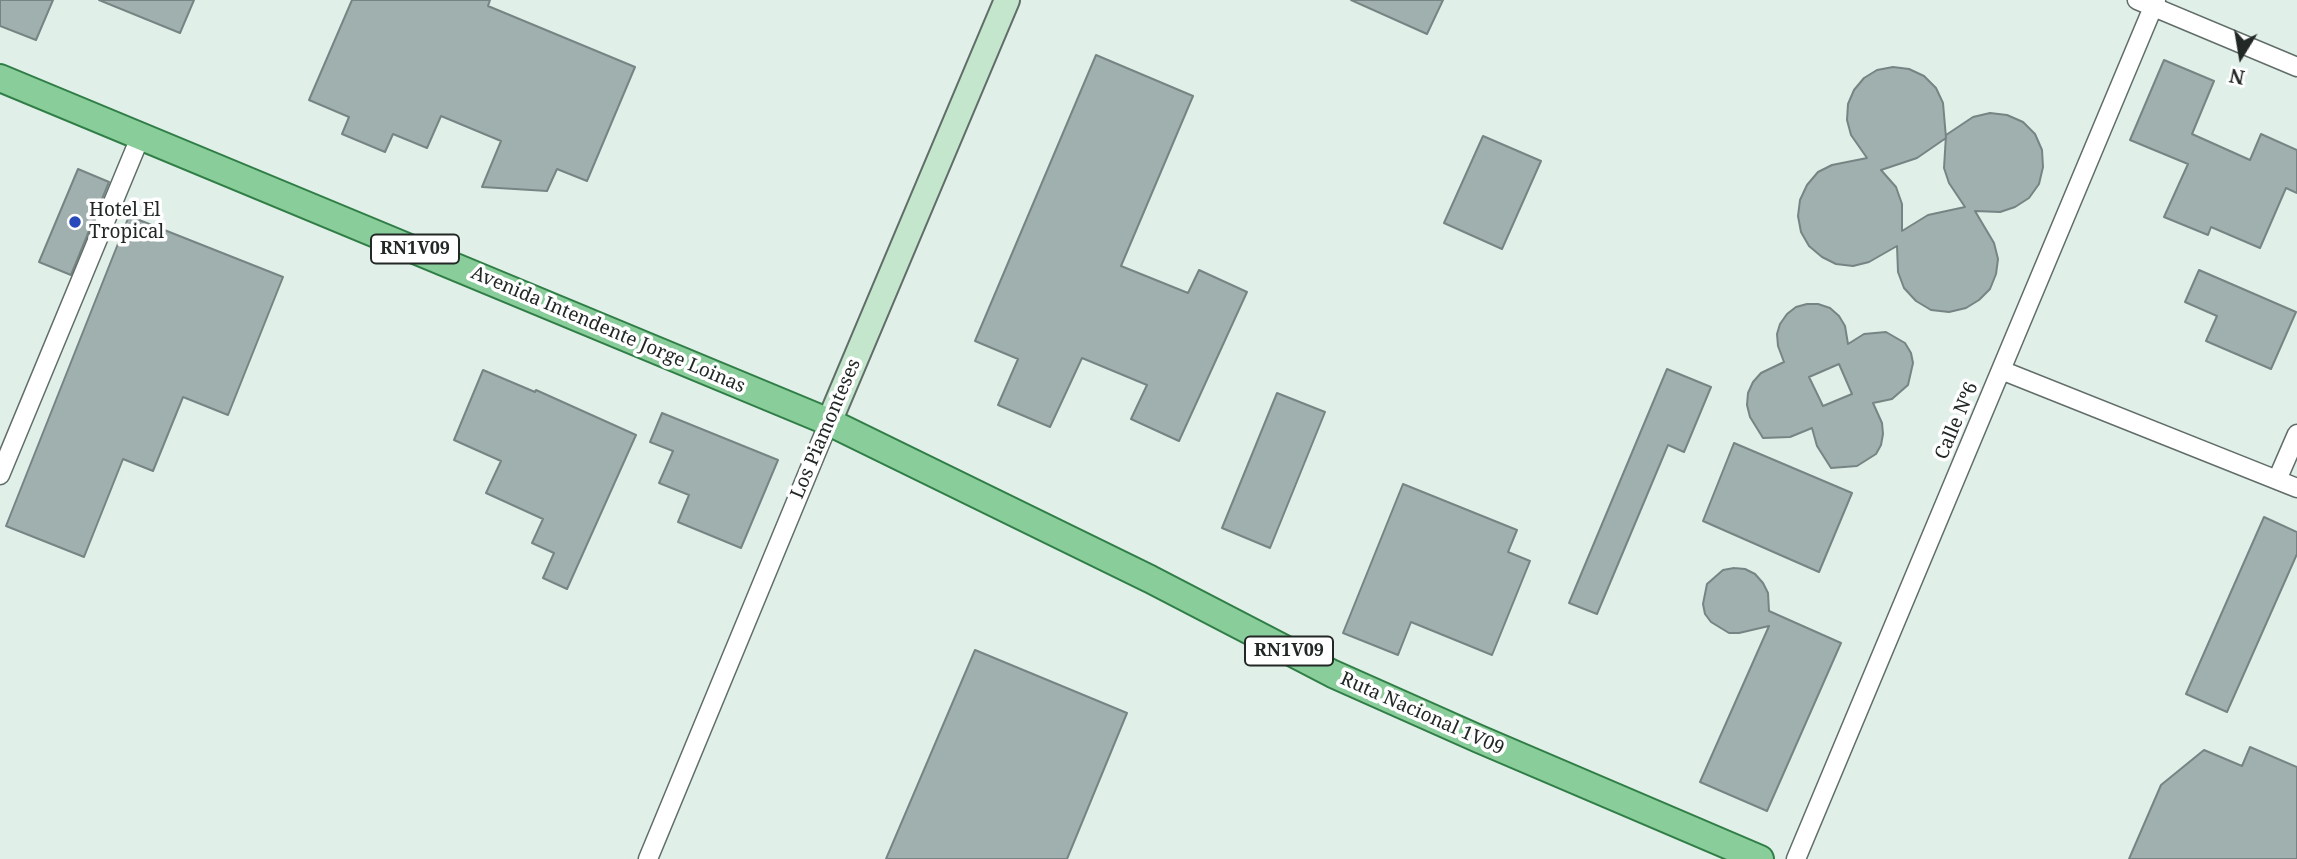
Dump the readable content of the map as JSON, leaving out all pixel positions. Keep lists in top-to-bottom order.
{
  "streets": {
    "main road": [
      "RN1V09",
      "Avenida Intendente Jorge Loinas",
      "Los Piamonteses",
      "Ruta Nacional 1V09"
    ],
    "street": ["Calle Nº6"]
  },
  "crossings": [
    ["Avenida Intendente Jorge Loinas", "Los Piamonteses"],
    ["Avenida Intendente Jorge Loinas", "Ruta Nacional 1V09"],
    ["Los Piamonteses", "Ruta Nacional 1V09"]
  ],
  "places": ["Hotel El Tropical"],
  "north": "bottom"
}
